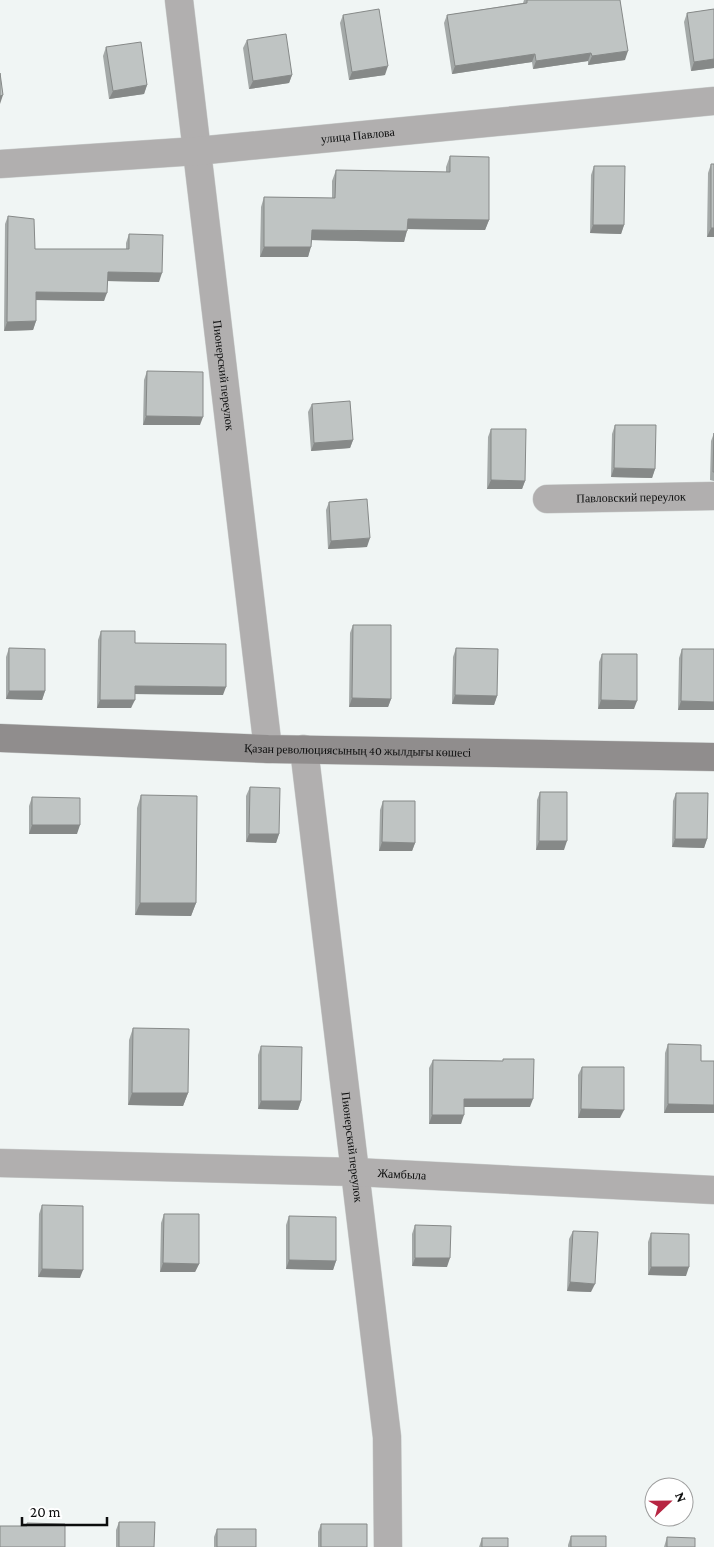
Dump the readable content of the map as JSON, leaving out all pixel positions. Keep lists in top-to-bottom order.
{
  "streets": {
    "street": [
      "улица Павлова",
      "Пионерский переулок",
      "Павловский переулок",
      "Қазан революциясының 40 жылдығы көшесі",
      "Жамбыла"
    ]
  },
  "crossings": [
    ["улица Павлова", "Пионерский переулок"],
    ["Пионерский переулок", "Қазан революциясының 40 жылдығы көшесі"],
    ["Пионерский переулок", "Жамбыла"]
  ],
  "scale_bar": "20 m",
  "north": "right"
}
